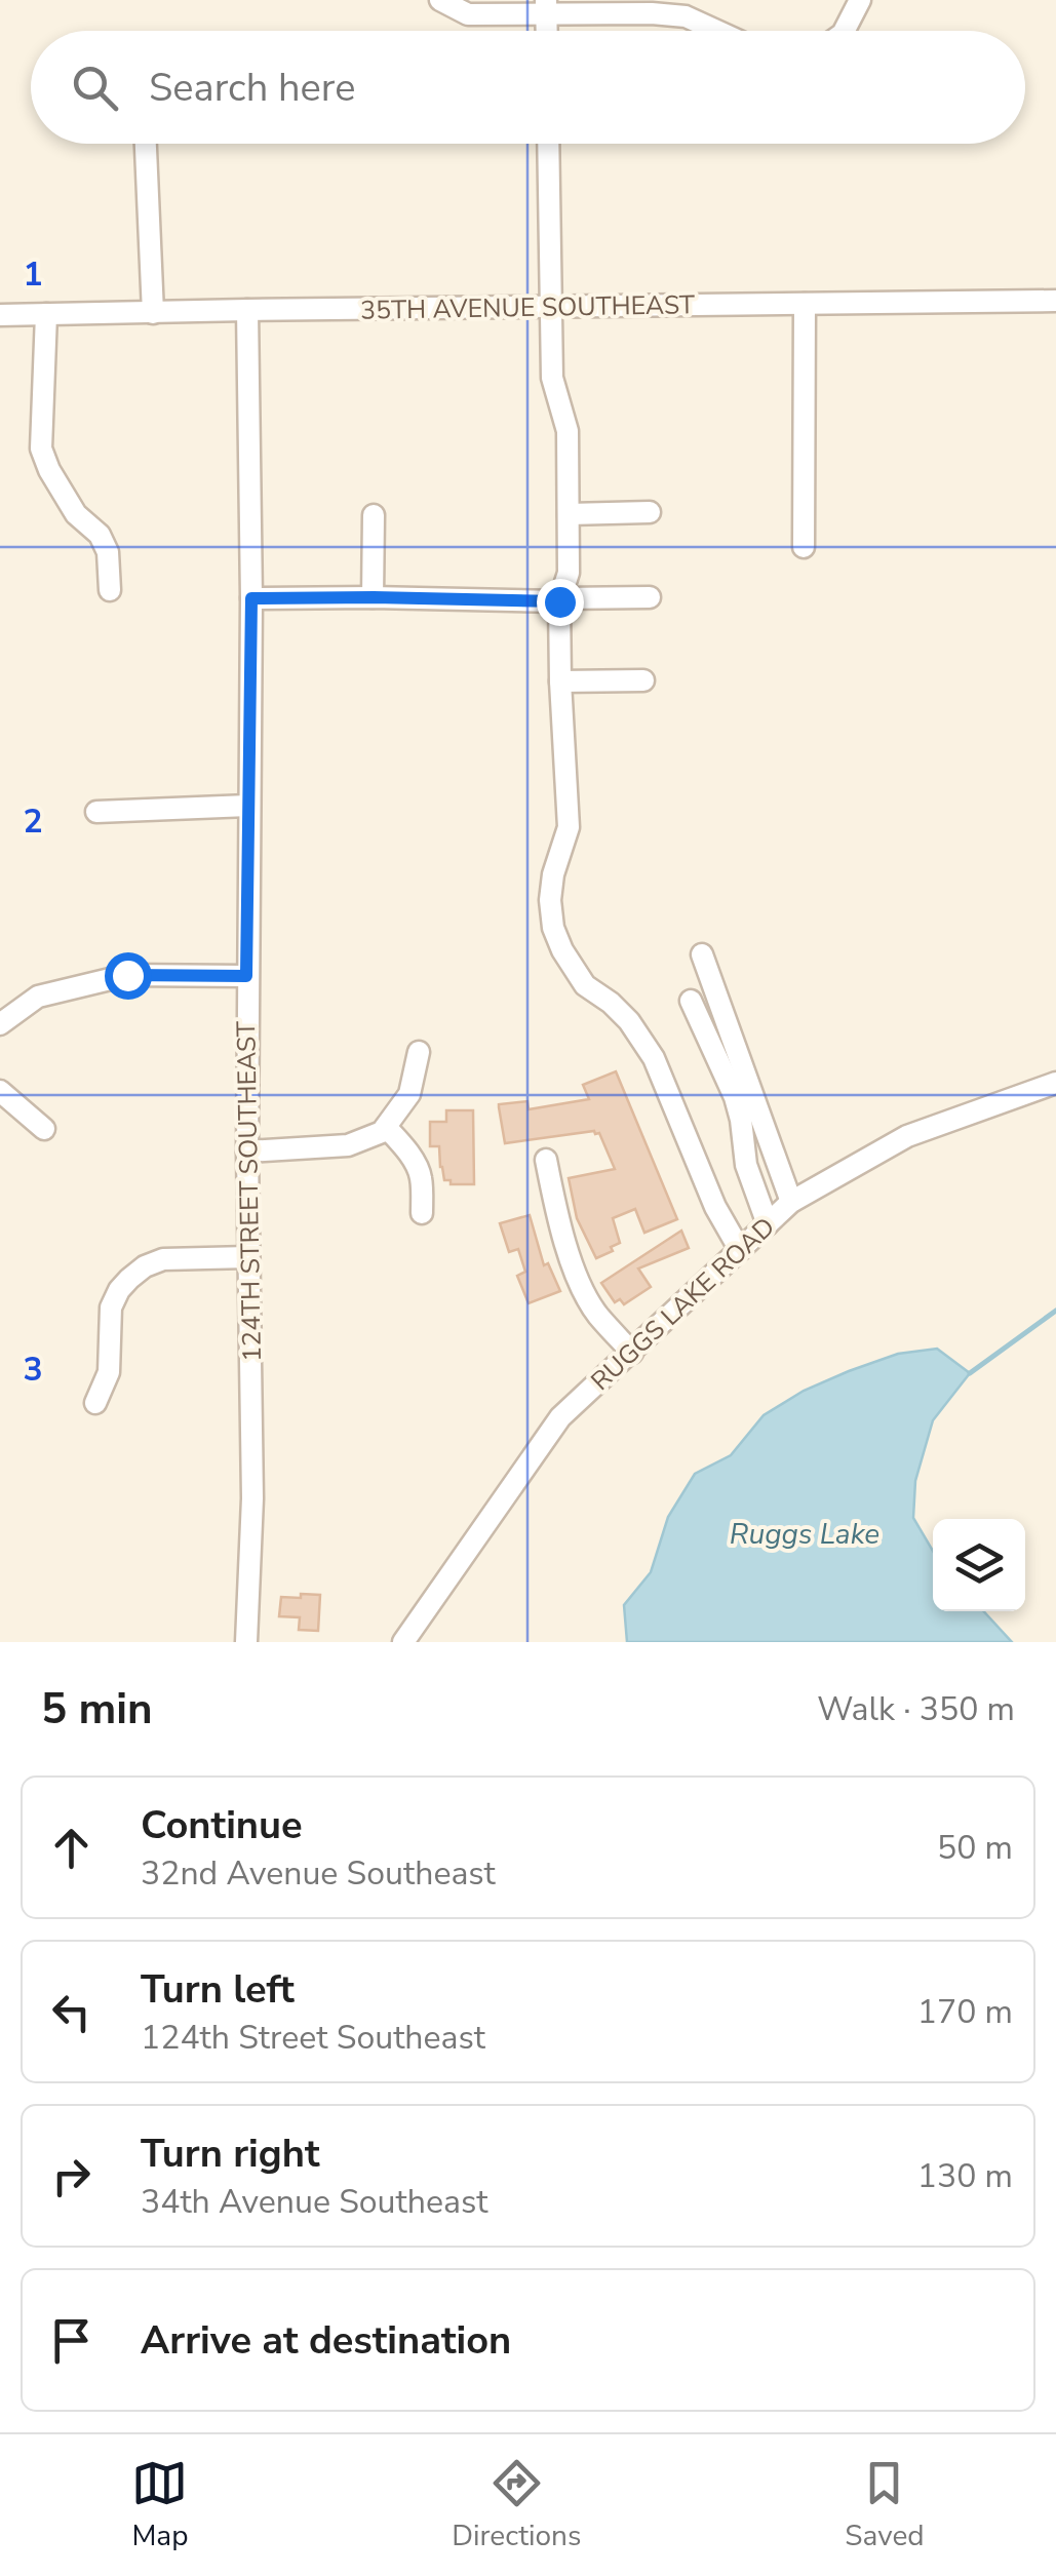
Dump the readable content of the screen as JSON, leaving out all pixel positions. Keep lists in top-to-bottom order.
{
  "streets": {
    "street": ["35TH AVENUE SOUTHEAST", "124TH STREET SOUTHEAST", "RUGGS LAKE ROAD"]
  },
  "crossings": [
    ["35TH AVENUE SOUTHEAST", "124TH STREET SOUTHEAST"]
  ],
  "water": ["Ruggs Lake"],
  "page": {
    "search": "Search here",
    "heading": ["5 min", "Walk · 350 m"],
    "list": [
      ["Continue", "32nd Avenue Southeast", "50 m"],
      ["Turn left", "124th Street Southeast", "170 m"],
      ["Turn right", "34th Avenue Southeast", "130 m"],
      "Arrive at destination"
    ],
    "nav": ["Map", "Directions", "Saved"]
  },
  "grid": {
    "rows": ["1", "2", "3"]
  }
}
